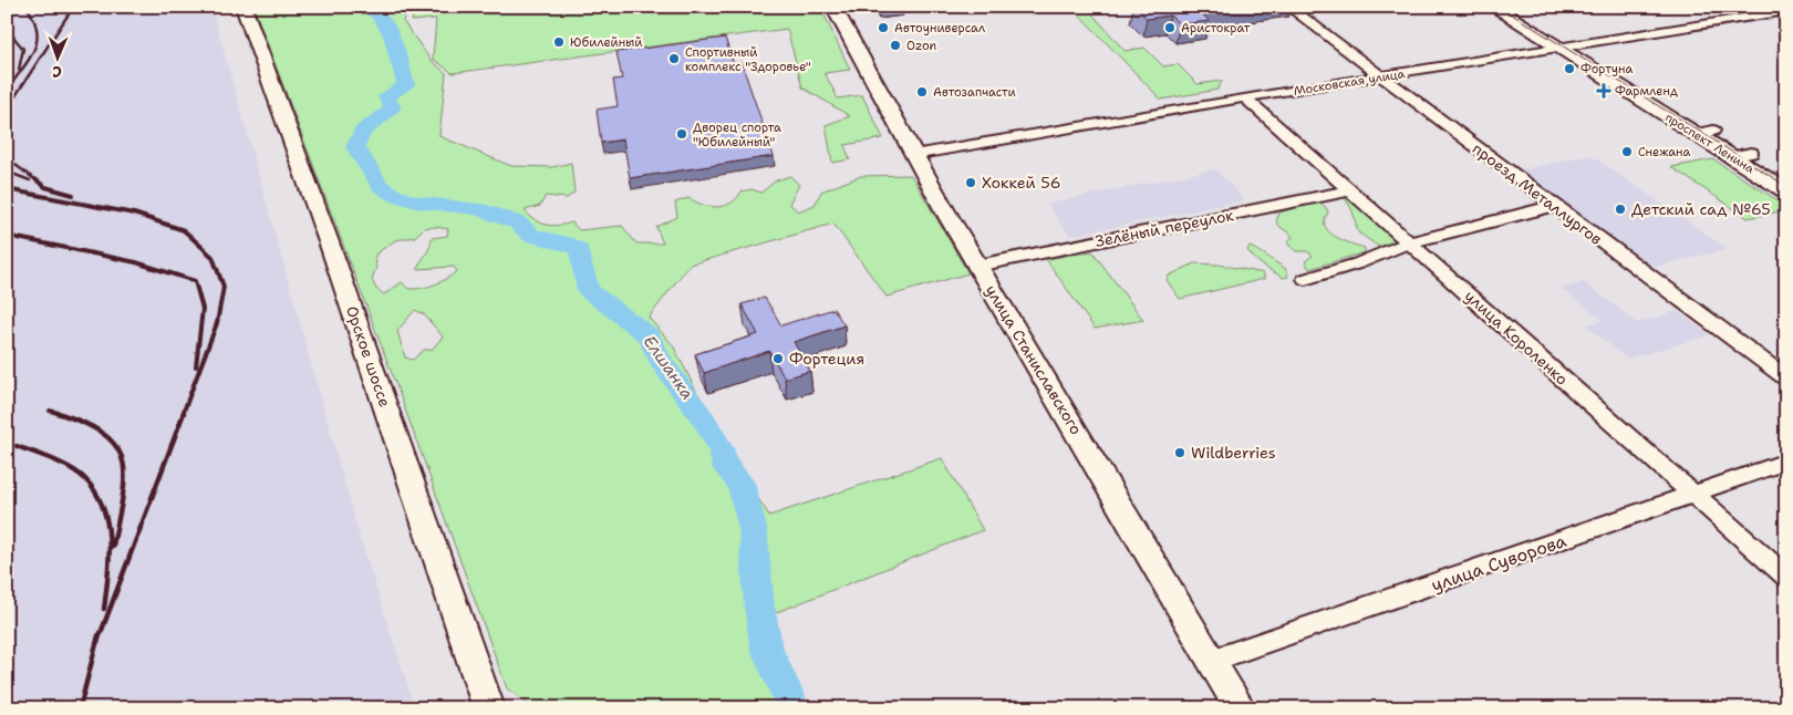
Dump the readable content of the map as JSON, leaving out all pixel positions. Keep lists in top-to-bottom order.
{
  "streets": {
    "main road": ["проспект Ленина", "Орское шоссе", "улица Станиславского"],
    "street": [
      "Московская улица",
      "проезд Металлургов",
      "Зелёный переулок",
      "улица Короленко",
      "улица Суворова"
    ]
  },
  "crossings": [
    ["Московская улица", "проспект Ленина"],
    ["Московская улица", "проезд Металлургов"],
    ["Московская улица", "улица Короленко"],
    ["Московская улица", "улица Станиславского"],
    ["Зелёный переулок", "улица Короленко"],
    ["Зелёный переулок", "улица Станиславского"],
    ["улица Короленко", "улица Суворова"],
    ["улица Станиславского", "улица Суворова"]
  ],
  "water": ["Елшанка"],
  "places": {
    "other": [
      "Автоуниверсал",
      "Аристократ",
      "Юбилейный",
      "Ozon",
      "Спортивный комплекс \"Здоровье\"",
      "Фортуна",
      "Автозапчасти",
      "Дворец спорта \"Юбилейный\"",
      "Снежана",
      "Хоккей 56",
      "Детский сад №65",
      "Фортеция",
      "Wildberries"
    ],
    "health": ["Фармленд"]
  },
  "north": "bottom"
}
